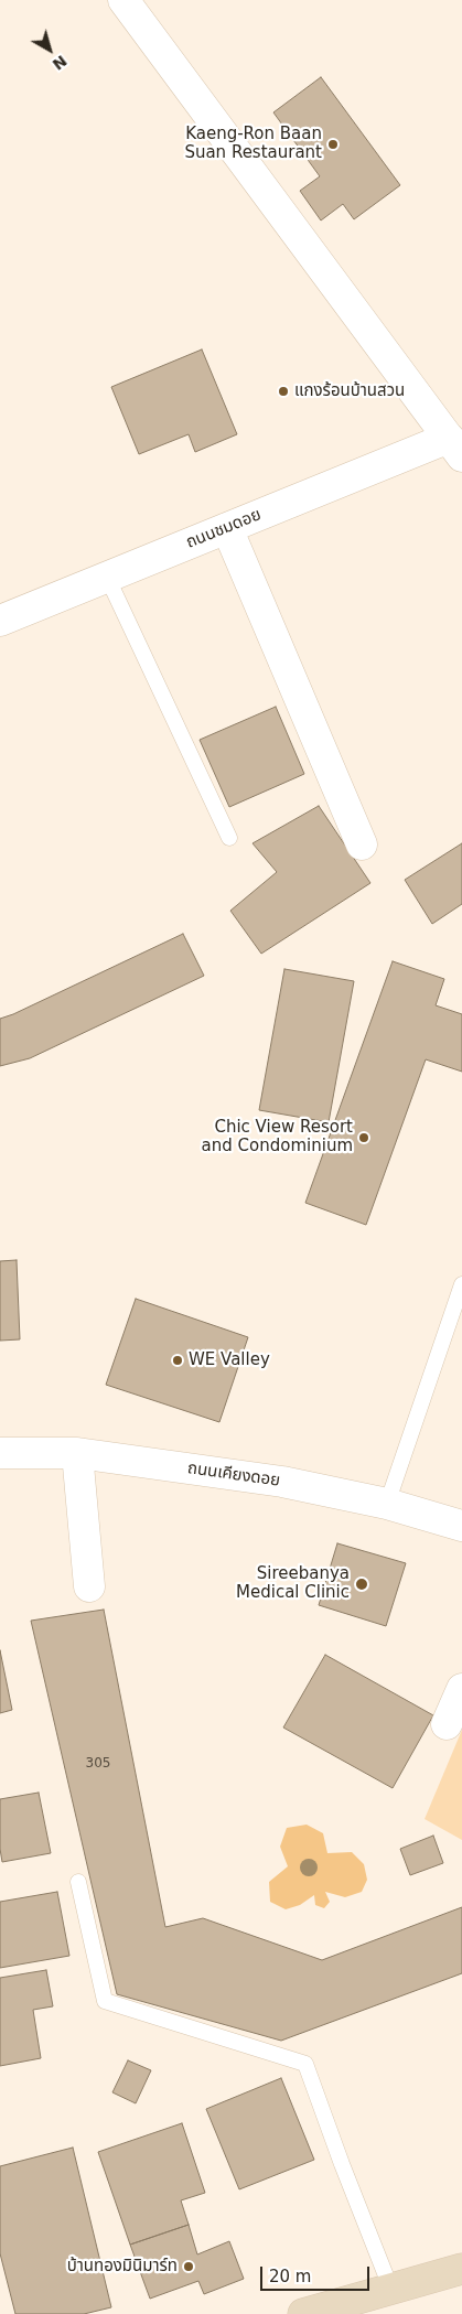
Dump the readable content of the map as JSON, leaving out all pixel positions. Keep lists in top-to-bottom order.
{
  "streets": {
    "street": ["ถนนชมดอย", "ถนนเคียงดอย"]
  },
  "places": [
    "Kaeng-Ron Baan Suan Restaurant",
    "แกงร้อนบ้านสวน",
    "Chic View Resort and Condominium",
    "WE Valley",
    "Sireebanya Medical Clinic",
    "บ้านทองมินิมาร์ท"
  ],
  "house_numbers": ["305"],
  "scale_bar": "20 m",
  "north": "bottom right"
}
